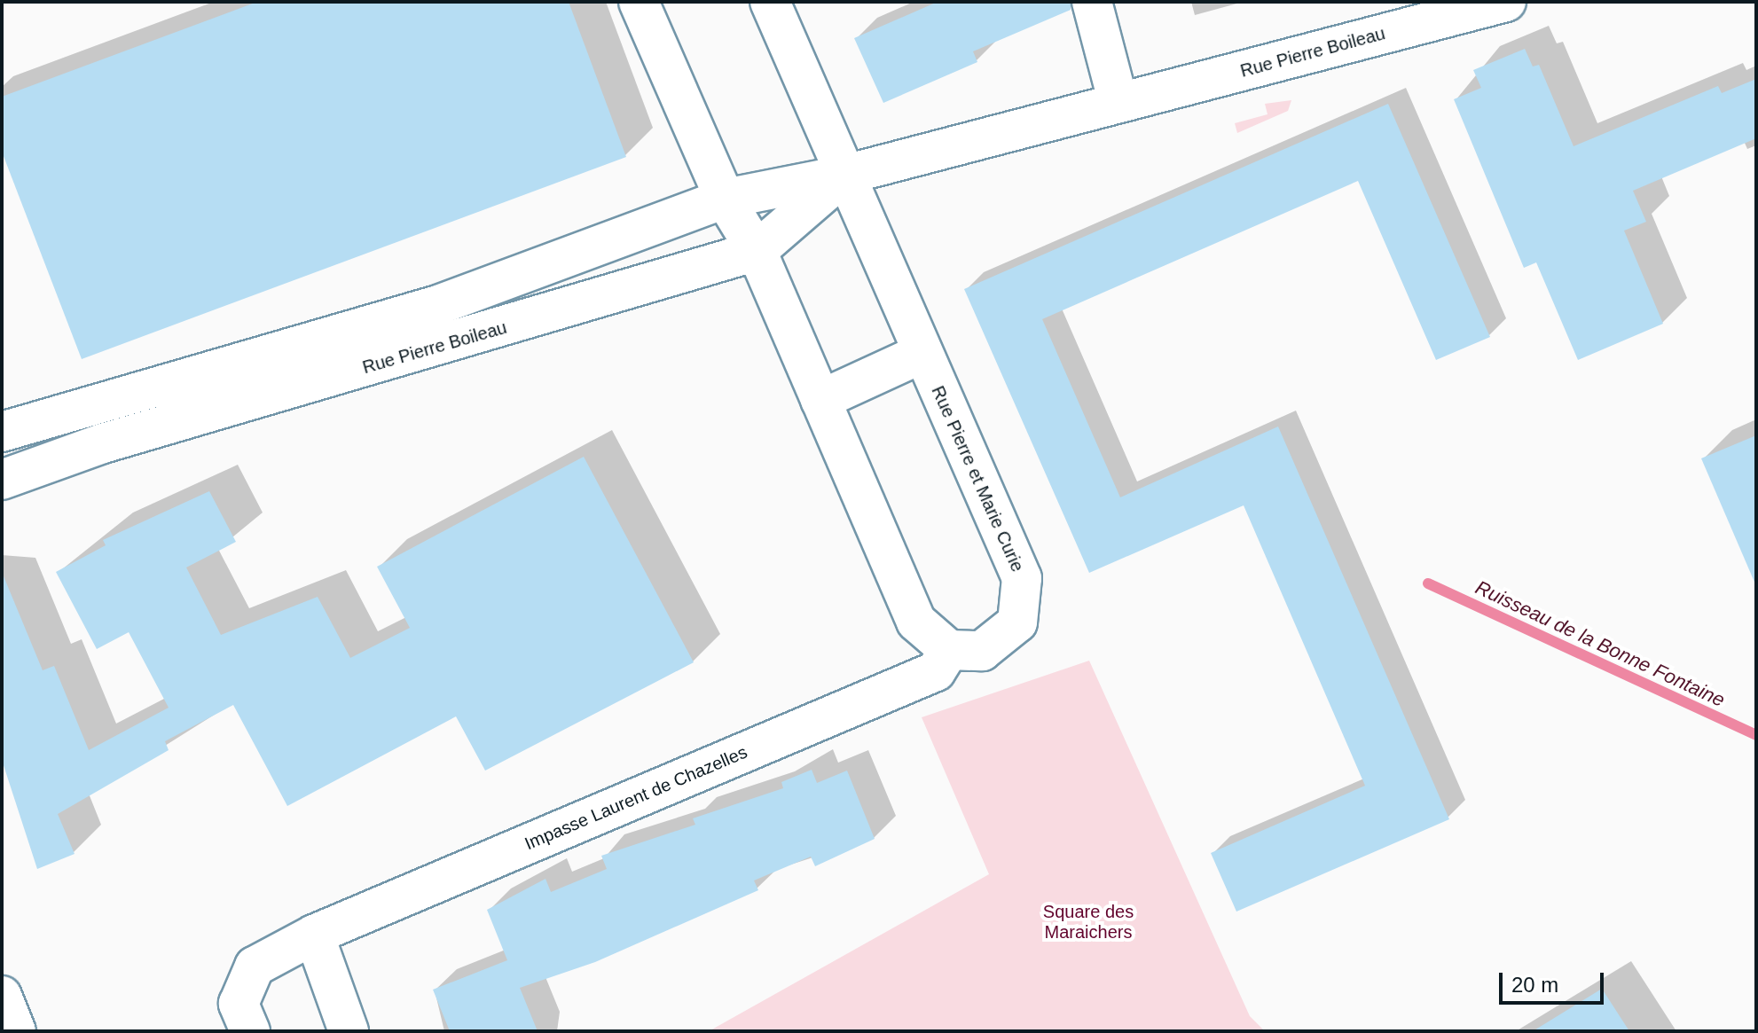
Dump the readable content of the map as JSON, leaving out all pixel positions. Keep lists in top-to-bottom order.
{
  "streets": {
    "street": ["Rue Pierre Boileau", "Rue Pierre et Marie Curie", "Impasse Laurent de Chazelles"]
  },
  "crossings": [
    ["Rue Pierre Boileau", "Rue Pierre et Marie Curie"],
    ["Rue Pierre et Marie Curie", "Impasse Laurent de Chazelles"]
  ],
  "water": ["Ruisseau de la Bonne Fontaine"],
  "parks": ["Square des Maraichers"],
  "scale_bar": "20 m"
}
